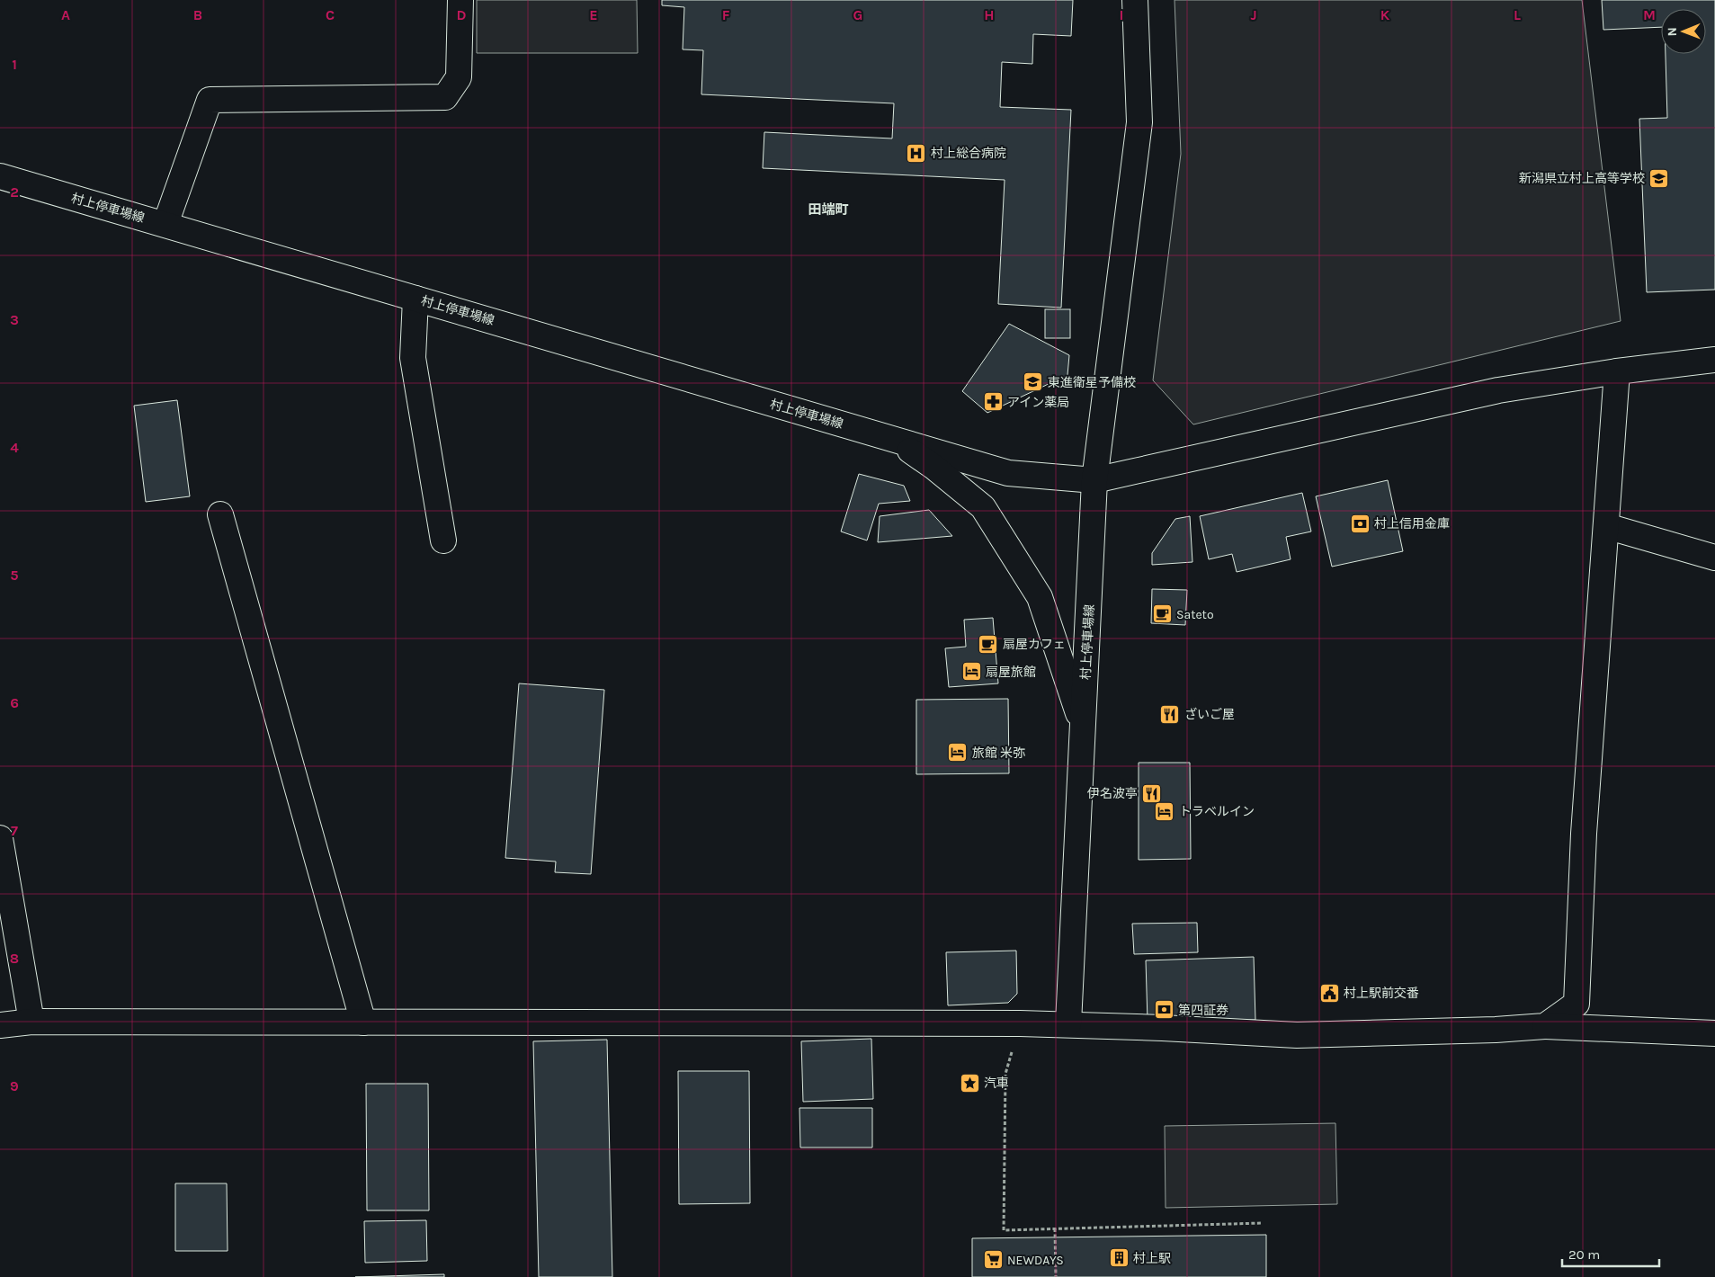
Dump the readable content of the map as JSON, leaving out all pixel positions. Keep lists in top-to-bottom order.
{
  "streets": {
    "street": ["村上停車場線"]
  },
  "districts": ["田端町"],
  "places": {
    "hospital": ["村上総合病院"],
    "school or university": ["新潟県立村上高等学校", "東進衛星予備校"],
    "pharmacy": ["アイン薬局"],
    "bank": ["村上信用金庫", "第四証券"],
    "cafe": ["Sateto", "扇屋カフェ"],
    "hotel": ["扇屋旅館", "旅館 米弥", "トラベルイン"],
    "restaurant": ["ざいご屋", "伊名波亭"],
    "public building": ["村上駅前交番"],
    "place": ["汽車"],
    "building": ["村上駅"],
    "supermarket": ["NEWDAYS"]
  },
  "scale_bar": "20 m",
  "north": "left",
  "grid": {
    "columns": [
      "A",
      "B",
      "C",
      "D",
      "E",
      "F",
      "G",
      "H",
      "I",
      "J",
      "K",
      "L",
      "M"
    ],
    "rows": [
      "1",
      "2",
      "3",
      "4",
      "5",
      "6",
      "7",
      "8",
      "9"
    ]
  }
}
